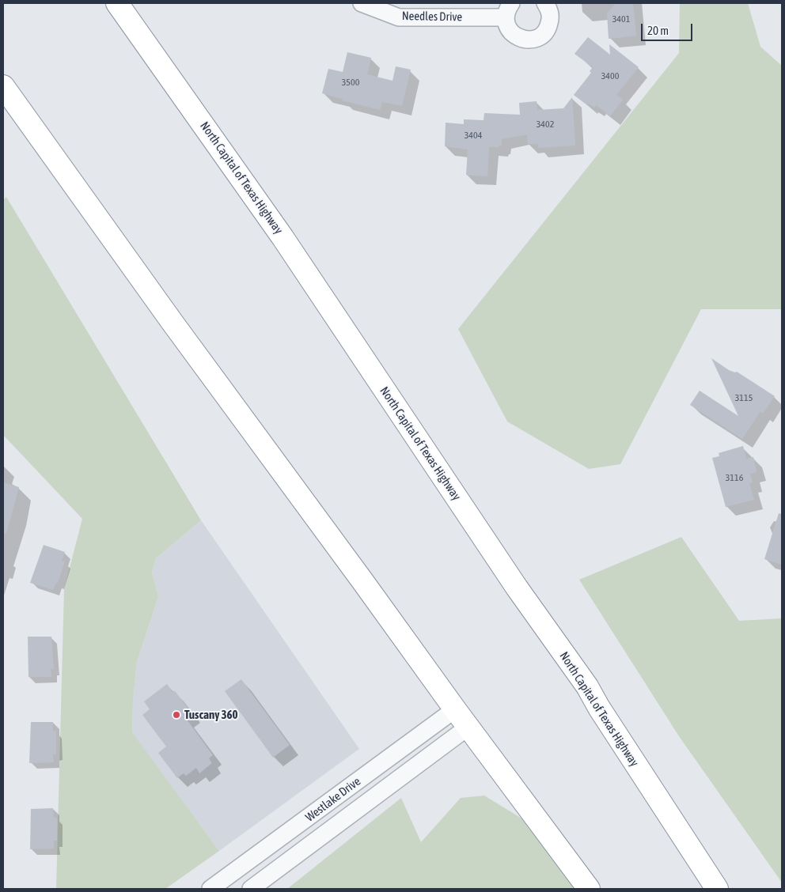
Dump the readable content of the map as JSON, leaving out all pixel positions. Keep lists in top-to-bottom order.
{
  "streets": {
    "highway": ["North Capital of Texas Highway"],
    "street": ["Needles Drive", "Westlake Drive"]
  },
  "places": ["Tuscany 360"],
  "house_numbers": [
    "3401",
    "3400",
    "3500",
    "3402",
    "3404",
    "3115",
    "3116"
  ],
  "scale_bar": "20 m"
}
